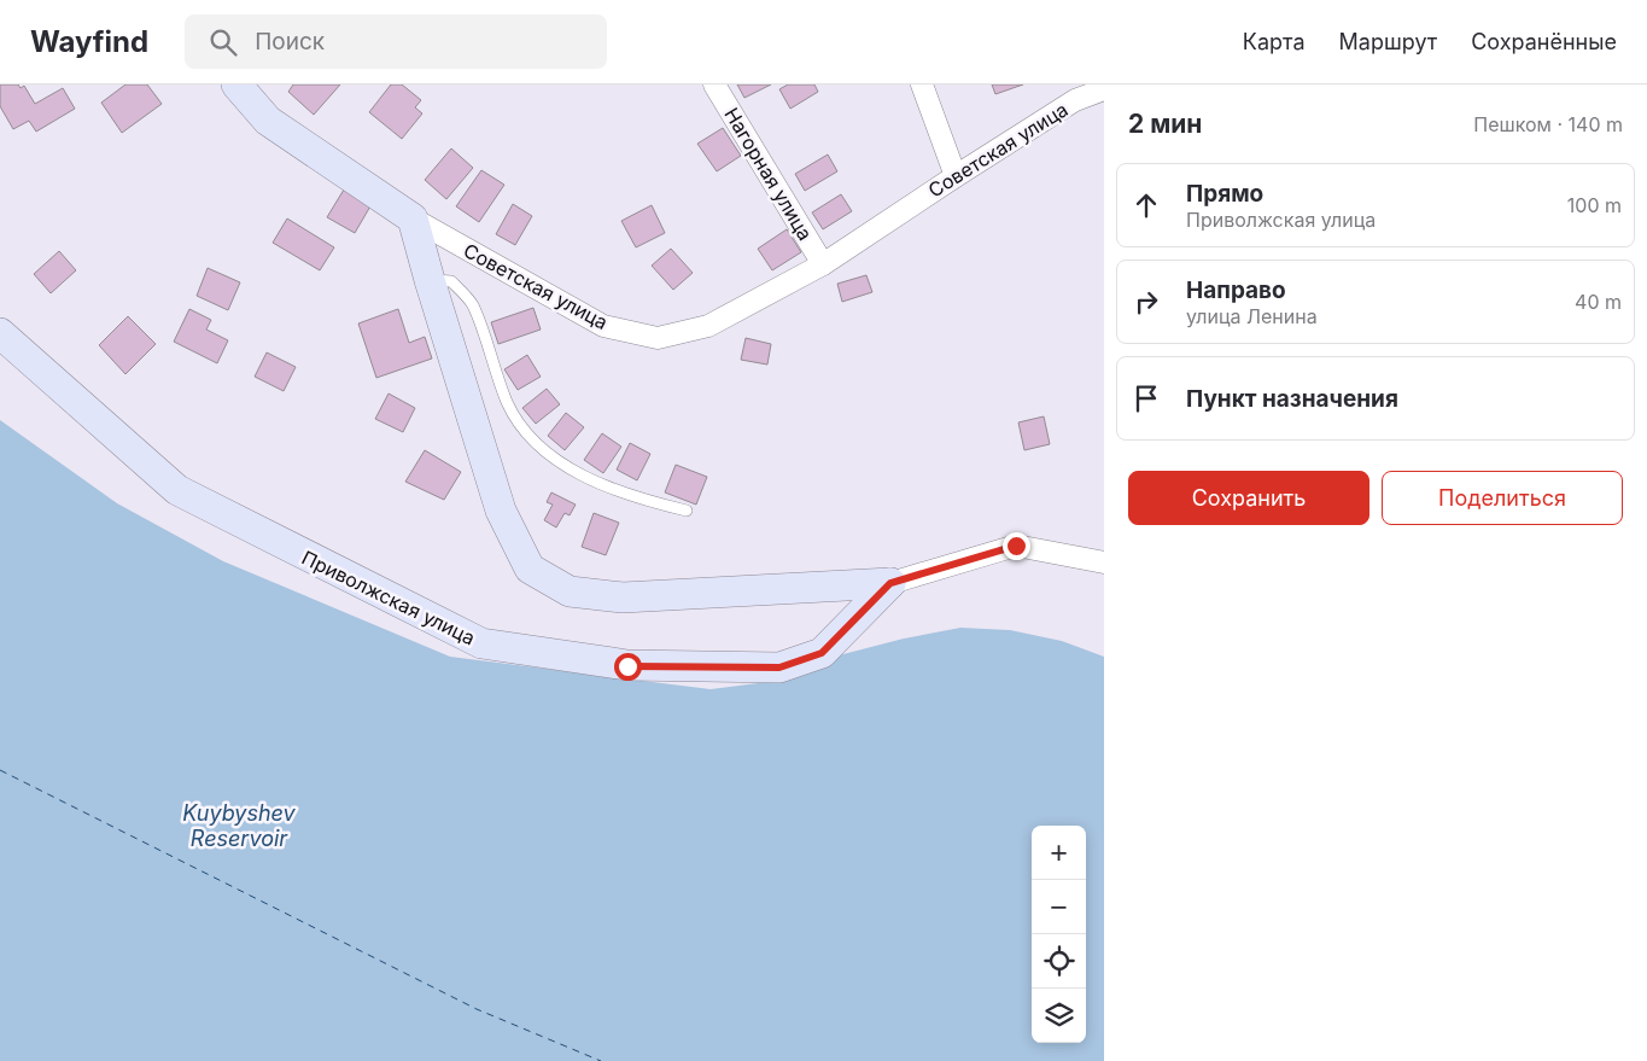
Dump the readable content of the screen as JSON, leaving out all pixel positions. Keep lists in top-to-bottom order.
{
  "streets": {
    "street": ["Советская улица", "Нагорная улица", "Приволжская улица"]
  },
  "crossings": [
    ["Советская улица", "Нагорная улица"]
  ],
  "water": ["Kuybyshev Reservoir"],
  "page": {
    "header": "Wayfind",
    "search": "Поиск",
    "nav": ["Карта", "Маршрут", "Сохранённые"],
    "heading": ["2 мин", "Пешком · 140 m"],
    "list": [
      ["Прямо", "Приволжская улица", "100 m"],
      ["Направо", "улица Ленина", "40 m"],
      "Пункт назначения"
    ],
    "buttons": ["Сохранить", "Поделиться"],
    "map_buttons": ["+", "−"]
  }
}
